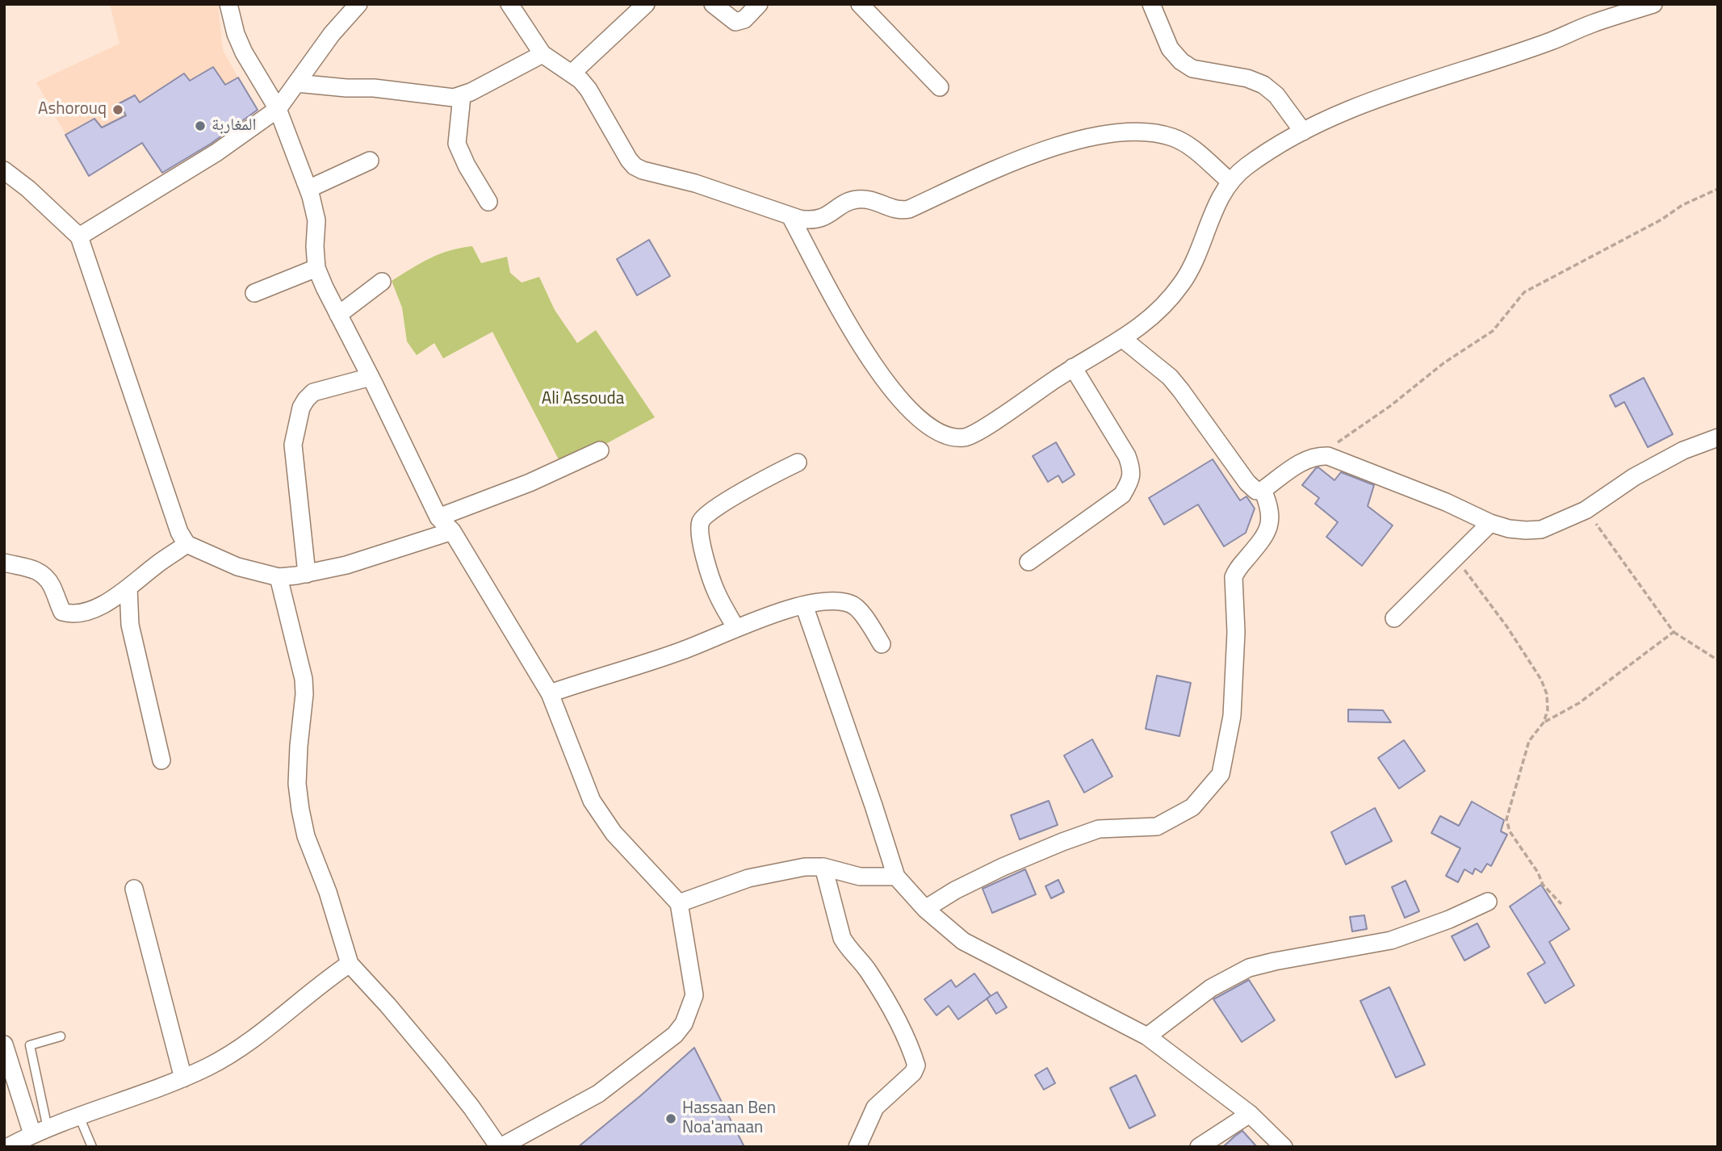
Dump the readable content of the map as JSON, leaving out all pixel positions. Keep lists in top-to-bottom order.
{
  "parks": ["Ali Assouda"],
  "places": ["Ashorouq", "المغاربة", "Hassaan Ben Noa'amaan"]
}
